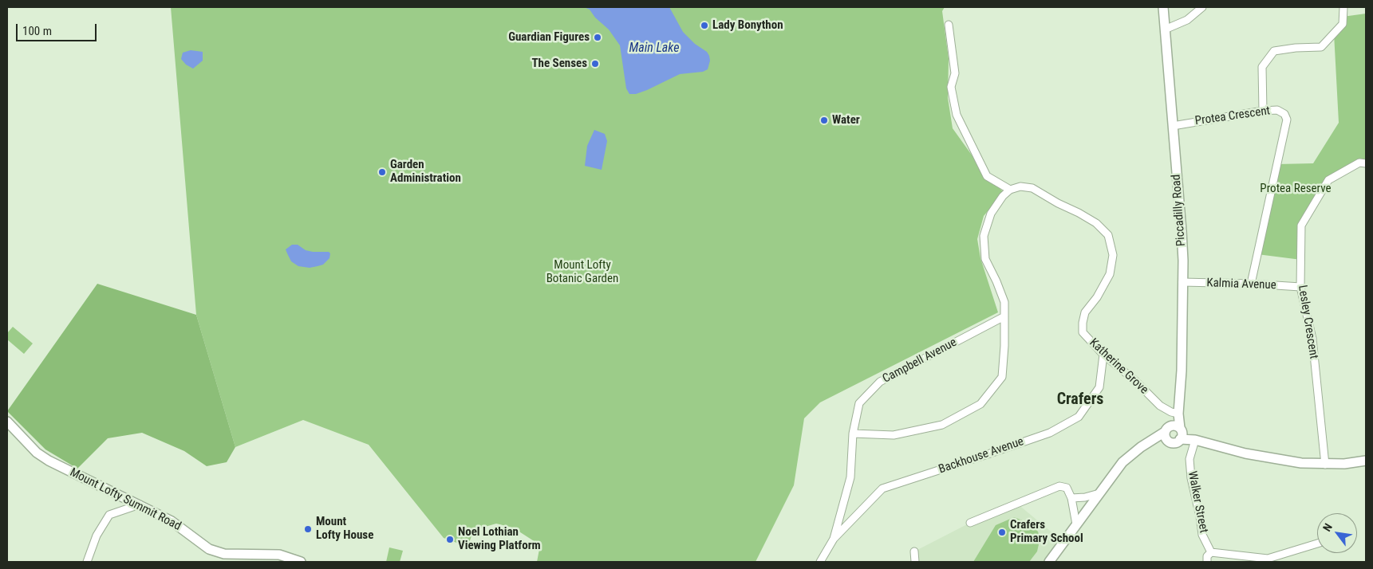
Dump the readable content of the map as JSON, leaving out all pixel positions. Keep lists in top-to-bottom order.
{
  "streets": {
    "main road": ["Piccadilly Road", "Mount Lofty Summit Road"],
    "street": [
      "Protea Crescent",
      "Kalmia Avenue",
      "Lesley Crescent",
      "Campbell Avenue",
      "Katherine Grove",
      "Backhouse Avenue",
      "Walker Street"
    ]
  },
  "crossings": [
    ["Protea Crescent", "Piccadilly Road"],
    ["Protea Crescent", "Kalmia Avenue"],
    ["Piccadilly Road", "Kalmia Avenue"],
    ["Piccadilly Road", "Katherine Grove"],
    ["Kalmia Avenue", "Lesley Crescent"],
    ["Campbell Avenue", "Backhouse Avenue"],
    ["Katherine Grove", "Backhouse Avenue"]
  ],
  "districts": ["Crafers"],
  "water": ["Main Lake"],
  "parks": ["Protea Reserve", "Mount Lofty Botanic Garden"],
  "places": [
    "Lady Bonython",
    "Guardian Figures",
    "The Senses",
    "Water",
    "Garden Administration",
    "Mount Lofty House",
    "Crafers Primary School",
    "Noel Lothian Viewing Platform"
  ],
  "scale_bar": "100 m",
  "north": "top left"
}
